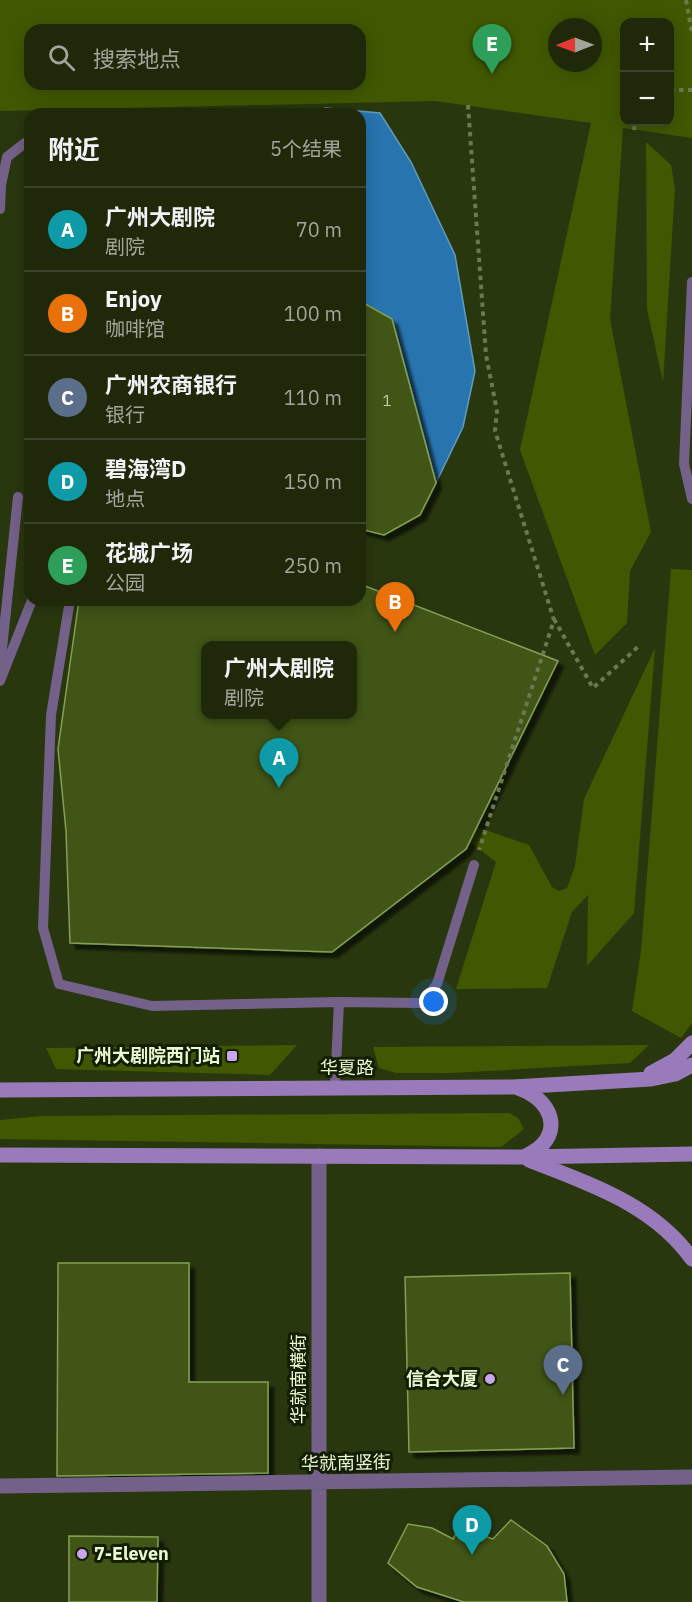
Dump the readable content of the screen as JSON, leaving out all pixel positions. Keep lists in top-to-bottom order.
{
  "streets": {
    "main road": ["华夏路"],
    "street": ["华就南横街", "华就南竖街"]
  },
  "crossings": [
    ["华就南横街", "华就南竖街"]
  ],
  "places": {
    "transit": ["广州大剧院西门站"],
    "other": ["信合大厦", "7-Eleven"]
  },
  "house_numbers": ["1"],
  "north": "left",
  "page": {
    "map_buttons": ["+", "−"],
    "pins": [
      "E",
      "B",
      "A",
      "C",
      "D"
    ],
    "search": "搜索地点",
    "heading": ["附近", "5个结果"],
    "list": [
      {
        "mark": "A",
        "name": "广州大剧院",
        "note": "剧院",
        "value": "70 m"
      },
      {
        "mark": "B",
        "name": "Enjoy",
        "note": "咖啡馆",
        "value": "100 m"
      },
      {
        "mark": "C",
        "name": "广州农商银行",
        "note": "银行",
        "value": "110 m"
      },
      {
        "mark": "D",
        "name": "碧海湾D",
        "note": "地点",
        "value": "150 m"
      },
      {
        "mark": "E",
        "name": "花城广场",
        "note": "公园",
        "value": "250 m"
      }
    ],
    "popup": ["广州大剧院", "剧院"]
  }
}
